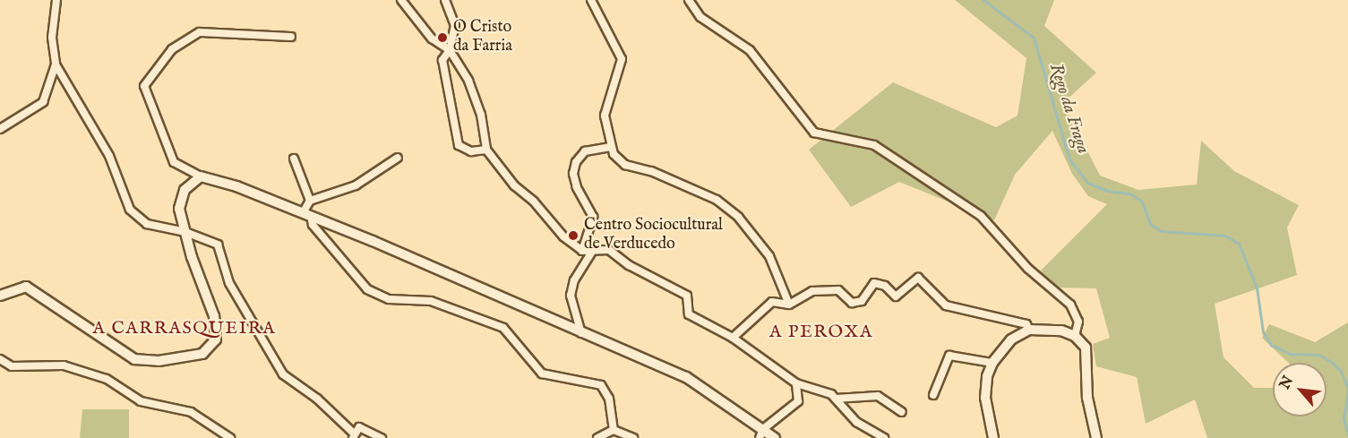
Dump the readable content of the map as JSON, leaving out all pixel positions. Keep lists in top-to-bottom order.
{
  "districts": ["A CARRASQUEIRA", "A PEROXA"],
  "water": ["Rego da Fraga"],
  "places": ["O Cristo da Farria", "Centro Sociocultural de Verducedo"],
  "north": "top left"
}
